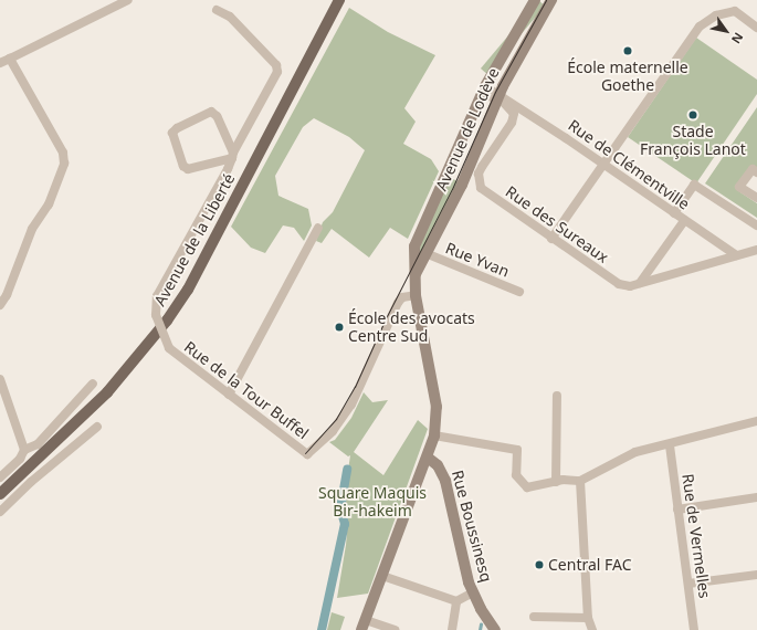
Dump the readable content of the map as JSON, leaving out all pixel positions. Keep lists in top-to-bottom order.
{
  "streets": {
    "main road": ["Avenue de la Liberté"],
    "street": [
      "Avenue de Lodève",
      "Rue de Clémentville",
      "Rue des Sureaux",
      "Rue Yvan",
      "Rue de la Tour Buffel",
      "Rue Boussinesq",
      "Rue de Vermelles"
    ]
  },
  "crossings": [
    ["Avenue de Lodève", "Rue de Clémentville"],
    ["Avenue de Lodève", "Rue des Sureaux"],
    ["Avenue de Lodève", "Rue Yvan"],
    ["Avenue de Lodève", "Rue de la Tour Buffel"],
    ["Avenue de Lodève", "Rue Boussinesq"],
    ["Rue de Clémentville", "Rue des Sureaux"]
  ],
  "parks": ["Square Maquis Bir-hakeim"],
  "places": [
    "École maternelle Goethe",
    "Stade François Lanot",
    "École des avocats Centre Sud",
    "Central FAC"
  ],
  "north": "bottom right"
}
